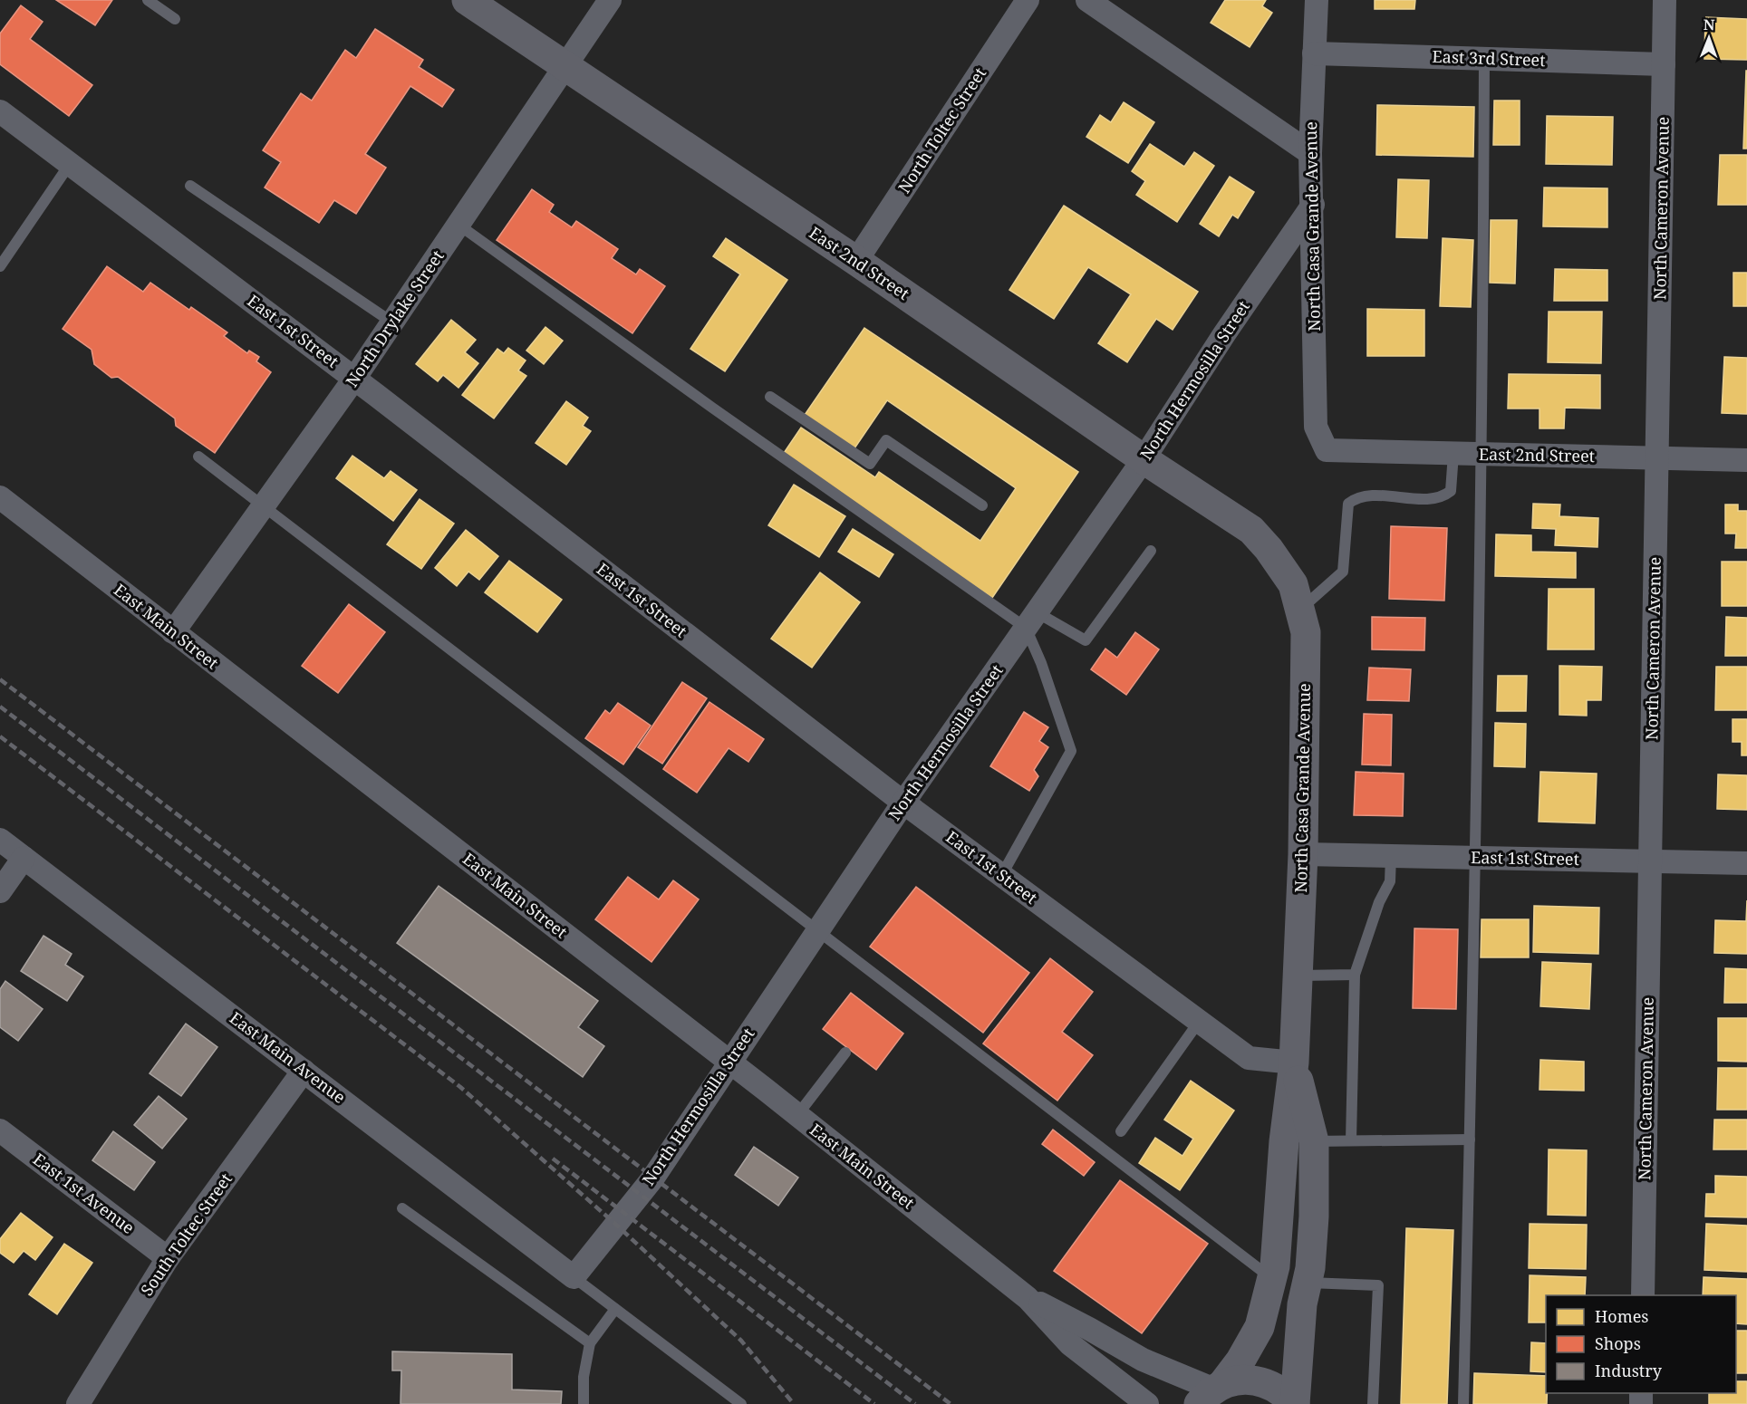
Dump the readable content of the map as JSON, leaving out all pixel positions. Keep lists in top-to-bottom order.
{
  "streets": {
    "main road": ["North Casa Grande Avenue", "East 2nd Street"],
    "street": [
      "East 3rd Street",
      "North Toltec Street",
      "North Cameron Avenue",
      "North Drylake Street",
      "East 1st Street",
      "North Hermosilla Street",
      "East Main Street",
      "East Main Avenue",
      "East 1st Avenue",
      "South Toltec Street"
    ]
  },
  "crossings": [
    ["East 3rd Street", "North Cameron Avenue"],
    ["East 3rd Street", "North Casa Grande Avenue"],
    ["North Toltec Street", "East 2nd Street"],
    ["North Cameron Avenue", "East 2nd Street"],
    ["North Cameron Avenue", "East 1st Street"],
    ["North Casa Grande Avenue", "East 2nd Street"],
    ["North Casa Grande Avenue", "East 1st Street"],
    ["North Casa Grande Avenue", "North Hermosilla Street"],
    ["North Casa Grande Avenue", "East Main Street"],
    ["East 2nd Street", "North Drylake Street"],
    ["East 2nd Street", "North Hermosilla Street"],
    ["North Drylake Street", "East 1st Street"],
    ["North Drylake Street", "East Main Street"],
    ["East 1st Street", "North Hermosilla Street"],
    ["North Hermosilla Street", "East Main Street"],
    ["North Hermosilla Street", "East Main Avenue"],
    ["East Main Avenue", "South Toltec Street"],
    ["East 1st Avenue", "South Toltec Street"]
  ],
  "legend": ["Homes", "Shops", "Industry"],
  "north": "top"
}
